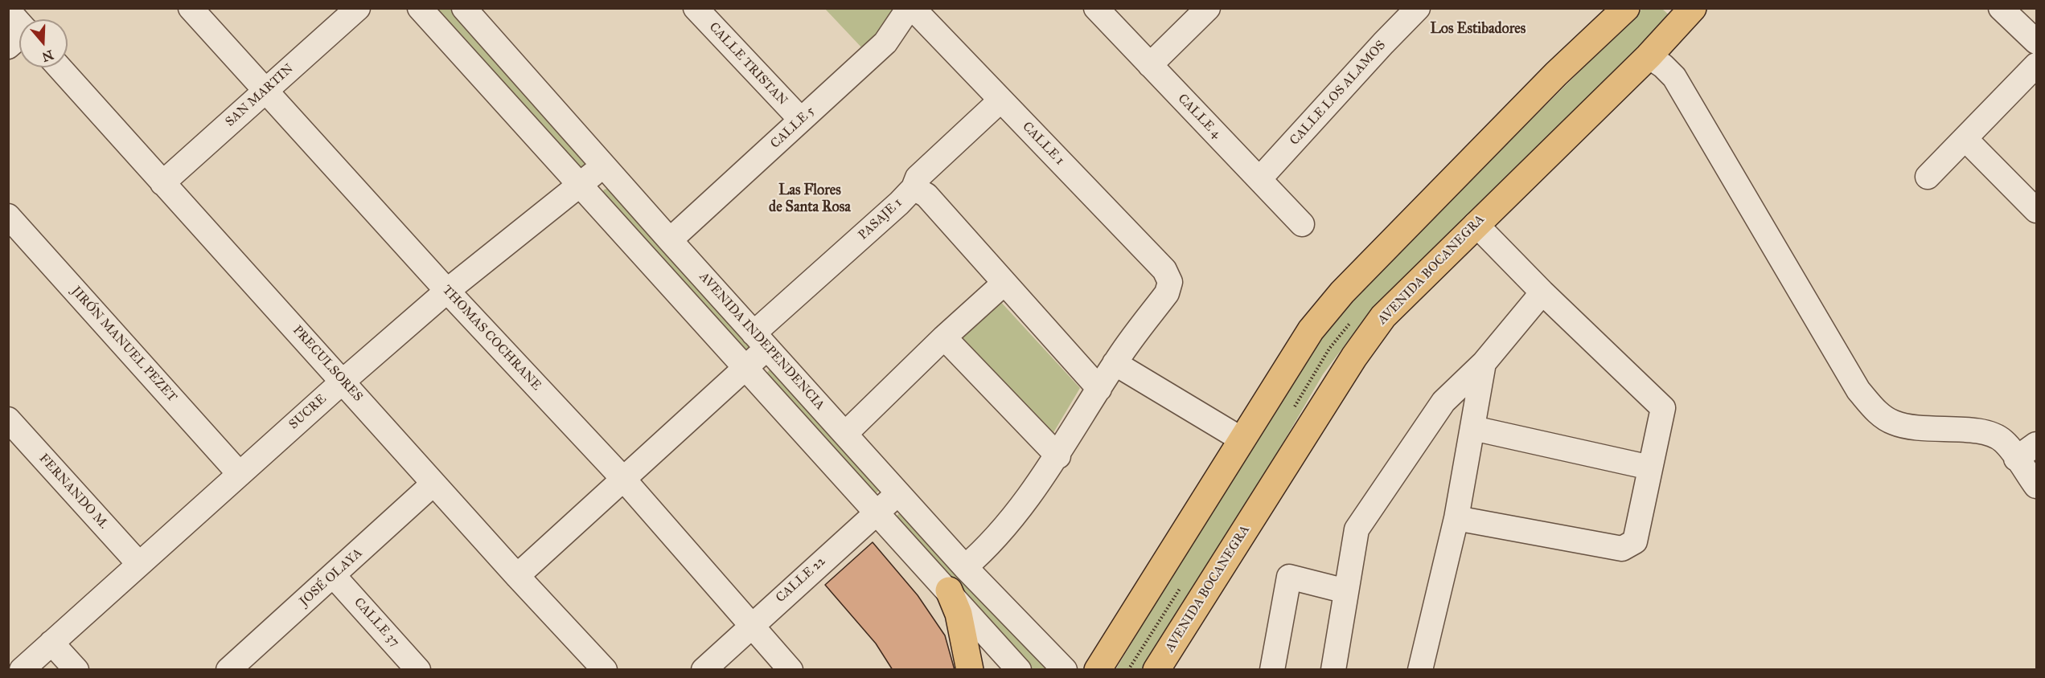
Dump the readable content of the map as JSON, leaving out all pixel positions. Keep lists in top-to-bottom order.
{
  "streets": {
    "main road": ["AVENIDA BOCANEGRA"],
    "street": [
      "CALLE TRISTAN",
      "CALLE LOS ALAMOS",
      "SAN MARTIN",
      "CALLE 4",
      "CALLE 5",
      "CALLE 1",
      "PASAJE 1",
      "THOMAS COCHRANE",
      "AVENIDA INDEPENDENCIA",
      "JIRÓN MANUEL PEZET",
      "PRECULSORES",
      "SUCRE",
      "FERNANDO M.",
      "JOSÉ OLAYA",
      "CALLE 22",
      "CALLE 37"
    ]
  },
  "crossings": [
    ["CALLE TRISTAN", "CALLE 5"],
    ["CALLE LOS ALAMOS", "CALLE 4"],
    ["SAN MARTIN", "THOMAS COCHRANE"],
    ["SAN MARTIN", "PRECULSORES"],
    ["CALLE 5", "AVENIDA INDEPENDENCIA"],
    ["CALLE 1", "PASAJE 1"],
    ["PASAJE 1", "THOMAS COCHRANE"],
    ["PASAJE 1", "AVENIDA INDEPENDENCIA"],
    ["PASAJE 1", "PRECULSORES"],
    ["THOMAS COCHRANE", "SUCRE"],
    ["THOMAS COCHRANE", "CALLE 22"],
    ["AVENIDA INDEPENDENCIA", "SUCRE"],
    ["AVENIDA INDEPENDENCIA", "CALLE 22"],
    ["JIRÓN MANUEL PEZET", "SUCRE"],
    ["PRECULSORES", "SUCRE"],
    ["PRECULSORES", "JOSÉ OLAYA"],
    ["SUCRE", "FERNANDO M."],
    ["JOSÉ OLAYA", "CALLE 37"]
  ],
  "districts": ["Los Estibadores", "Las Flores de Santa Rosa"],
  "north": "bottom"
}
